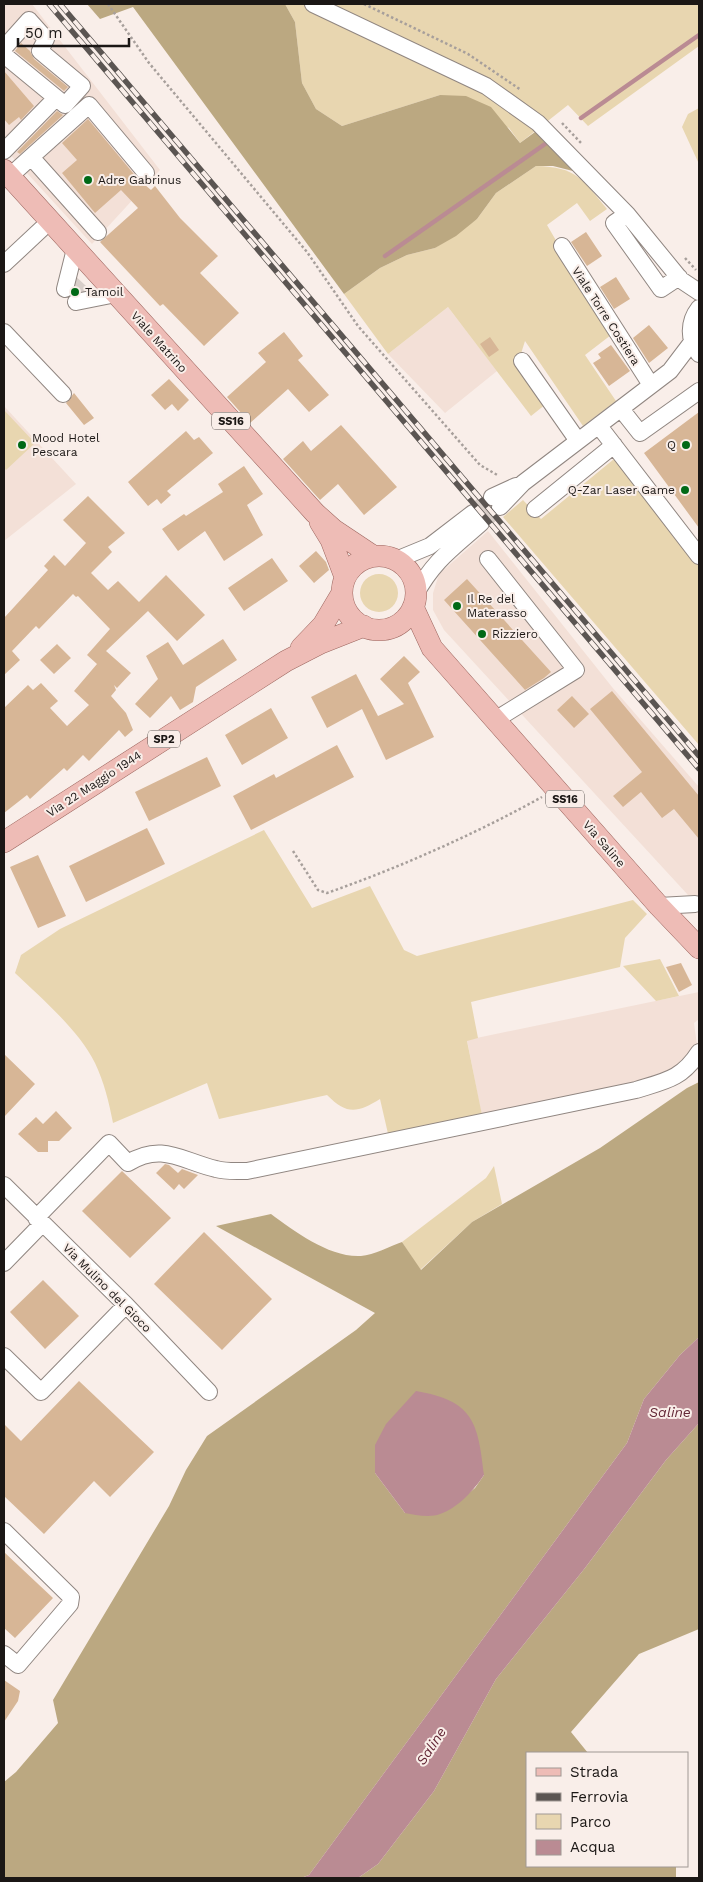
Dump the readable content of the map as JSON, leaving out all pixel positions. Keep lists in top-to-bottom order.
{
  "streets": {
    "main road": [
      "Viale Matrino",
      "SS16",
      "SP2",
      "Via 22 Maggio 1944",
      "Via Saline"
    ],
    "street": ["Viale Torre Costiera", "Via Mulino del Gioco"]
  },
  "crossings": [
    ["Viale Matrino", "SS16"],
    ["Viale Matrino", "Via 22 Maggio 1944"],
    ["Viale Matrino", "Via Saline"],
    ["SS16", "Via 22 Maggio 1944"],
    ["SS16", "Via Saline"],
    ["Via 22 Maggio 1944", "Via Saline"]
  ],
  "water": ["Saline"],
  "places": [
    "Adre Gabrinus",
    "Tamoil",
    "Mood Hotel Pescara",
    "Q",
    "Q-Zar Laser Game",
    "Il Re del Materasso",
    "Rizziero"
  ],
  "legend": [
    "Strada",
    "Ferrovia",
    "Parco",
    "Acqua"
  ],
  "scale_bar": "50 m"
}
